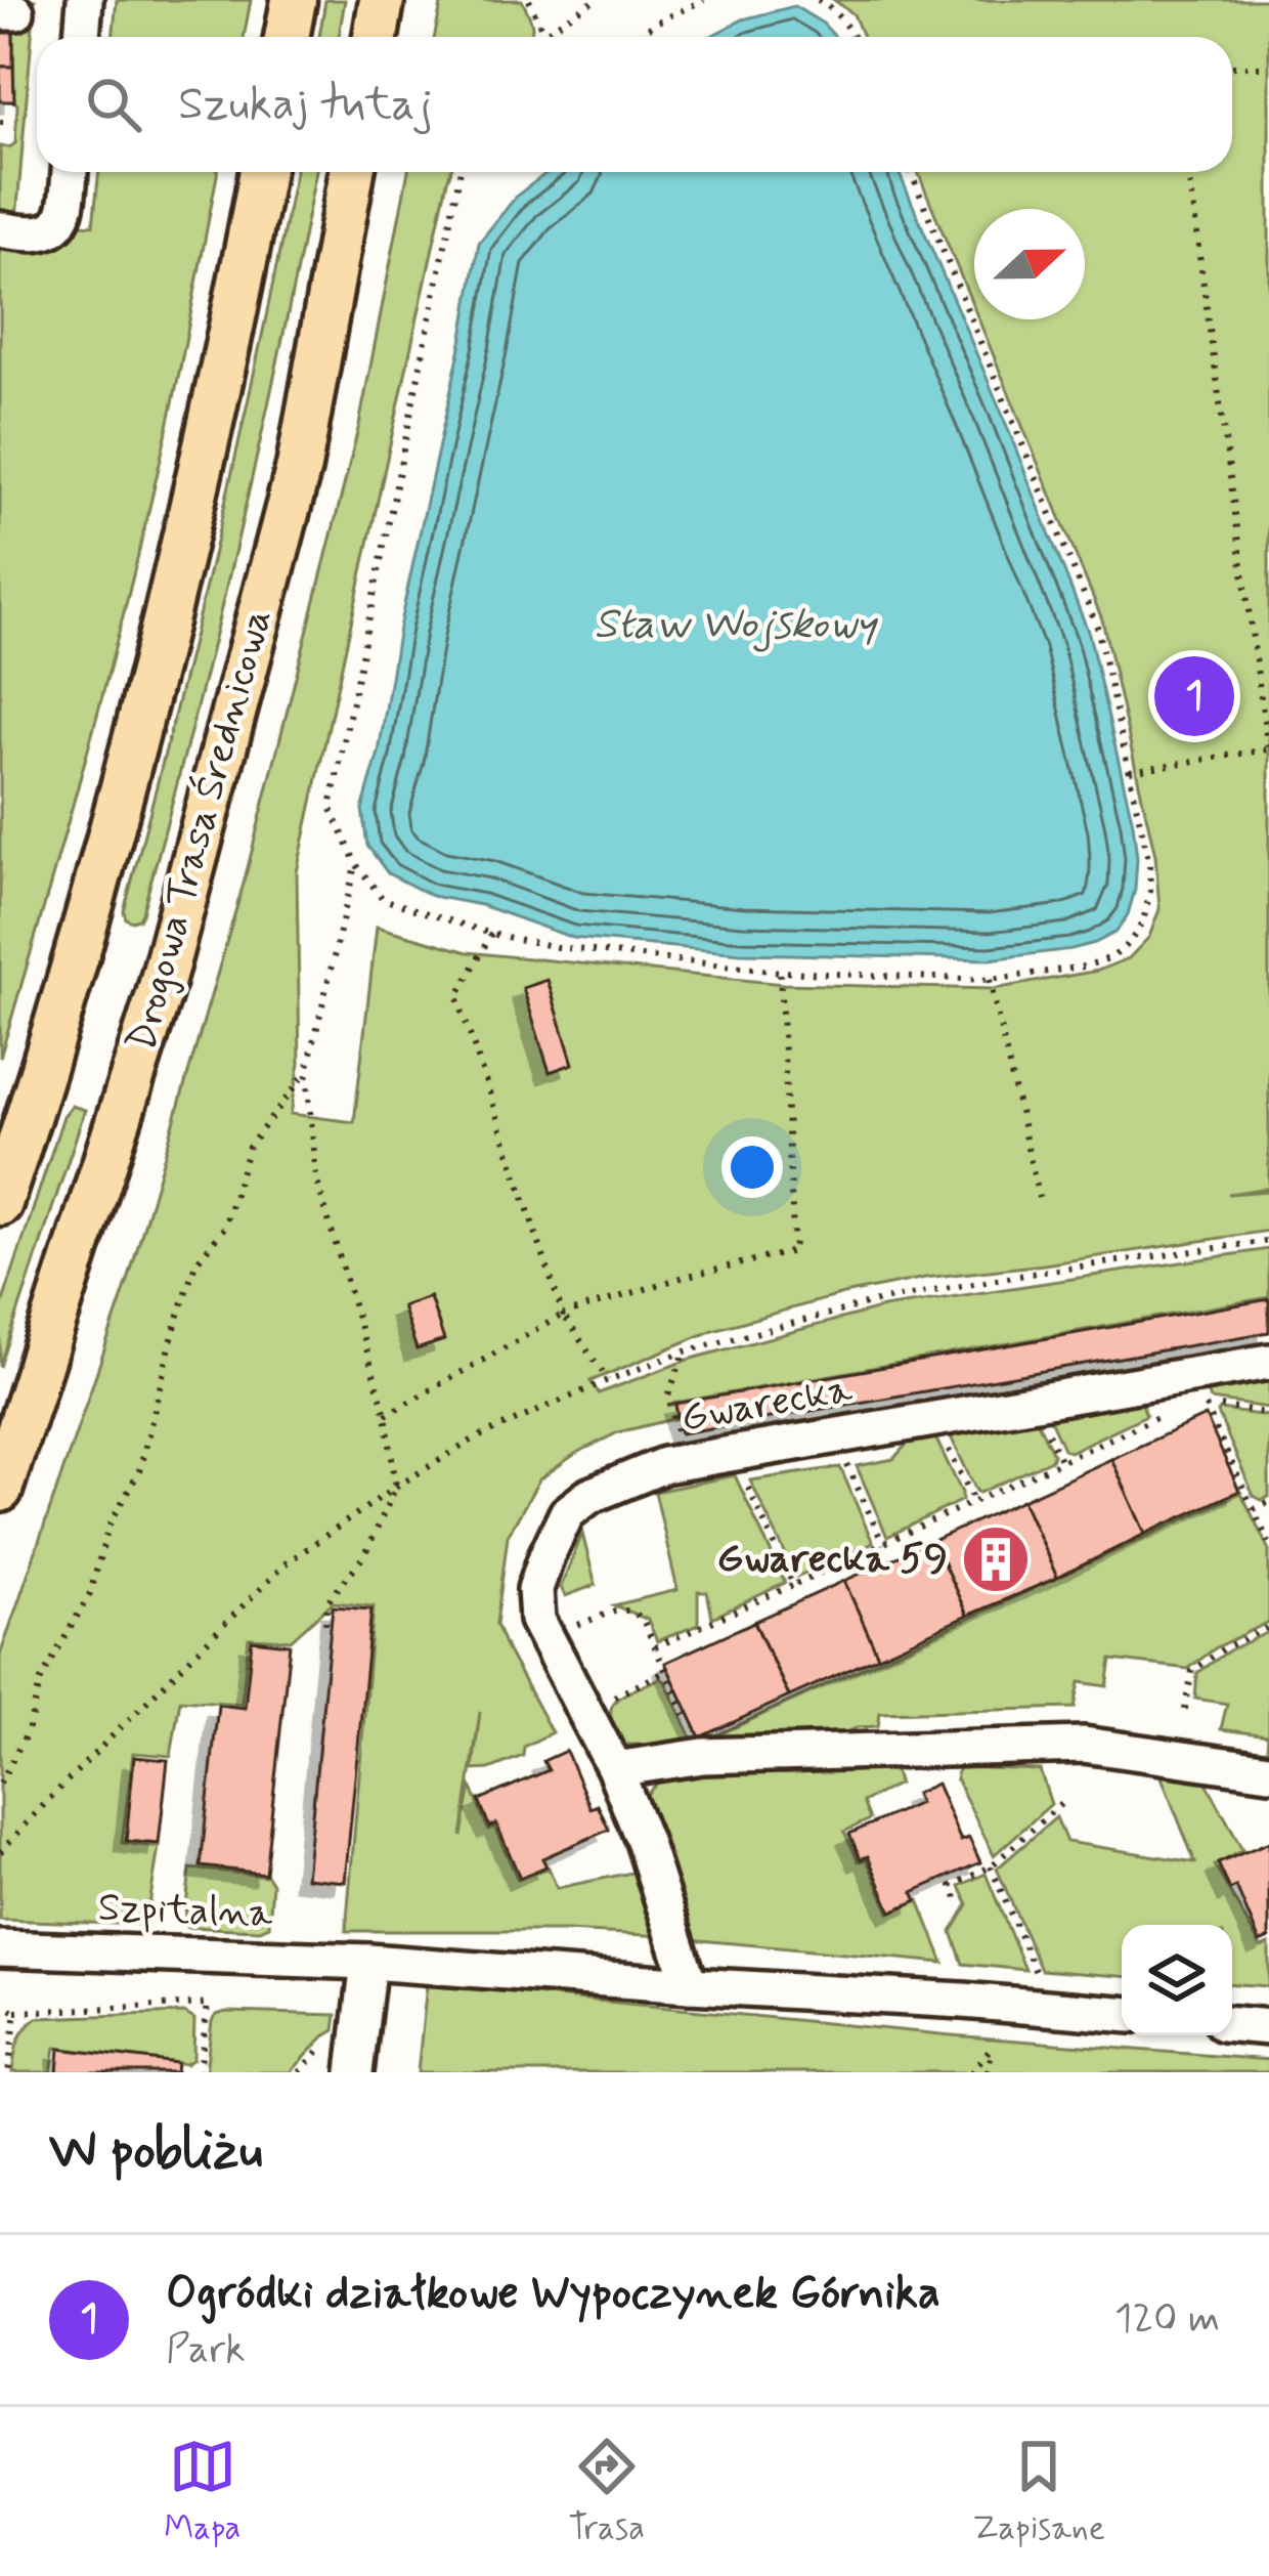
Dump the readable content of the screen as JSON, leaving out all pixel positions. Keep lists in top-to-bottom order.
{
  "streets": {
    "main road": ["Drogowa Trasa Średnicowa"],
    "street": ["Gwarecka", "Szpitalna"]
  },
  "crossings": [
    ["Gwarecka", "Szpitalna"]
  ],
  "water": ["Staw Wojskowy"],
  "places": {
    "building": ["Gwarecka 59"]
  },
  "north": "right",
  "page": {
    "search": "Szukaj tutaj",
    "pins": "1",
    "heading": "W pobliżu",
    "list": [
      {
        "mark": "1",
        "name": "Ogródki działkowe Wypoczynek Górnika",
        "note": "Park",
        "value": "120 m"
      }
    ],
    "nav": ["Mapa", "Trasa", "Zapisane"]
  }
}
